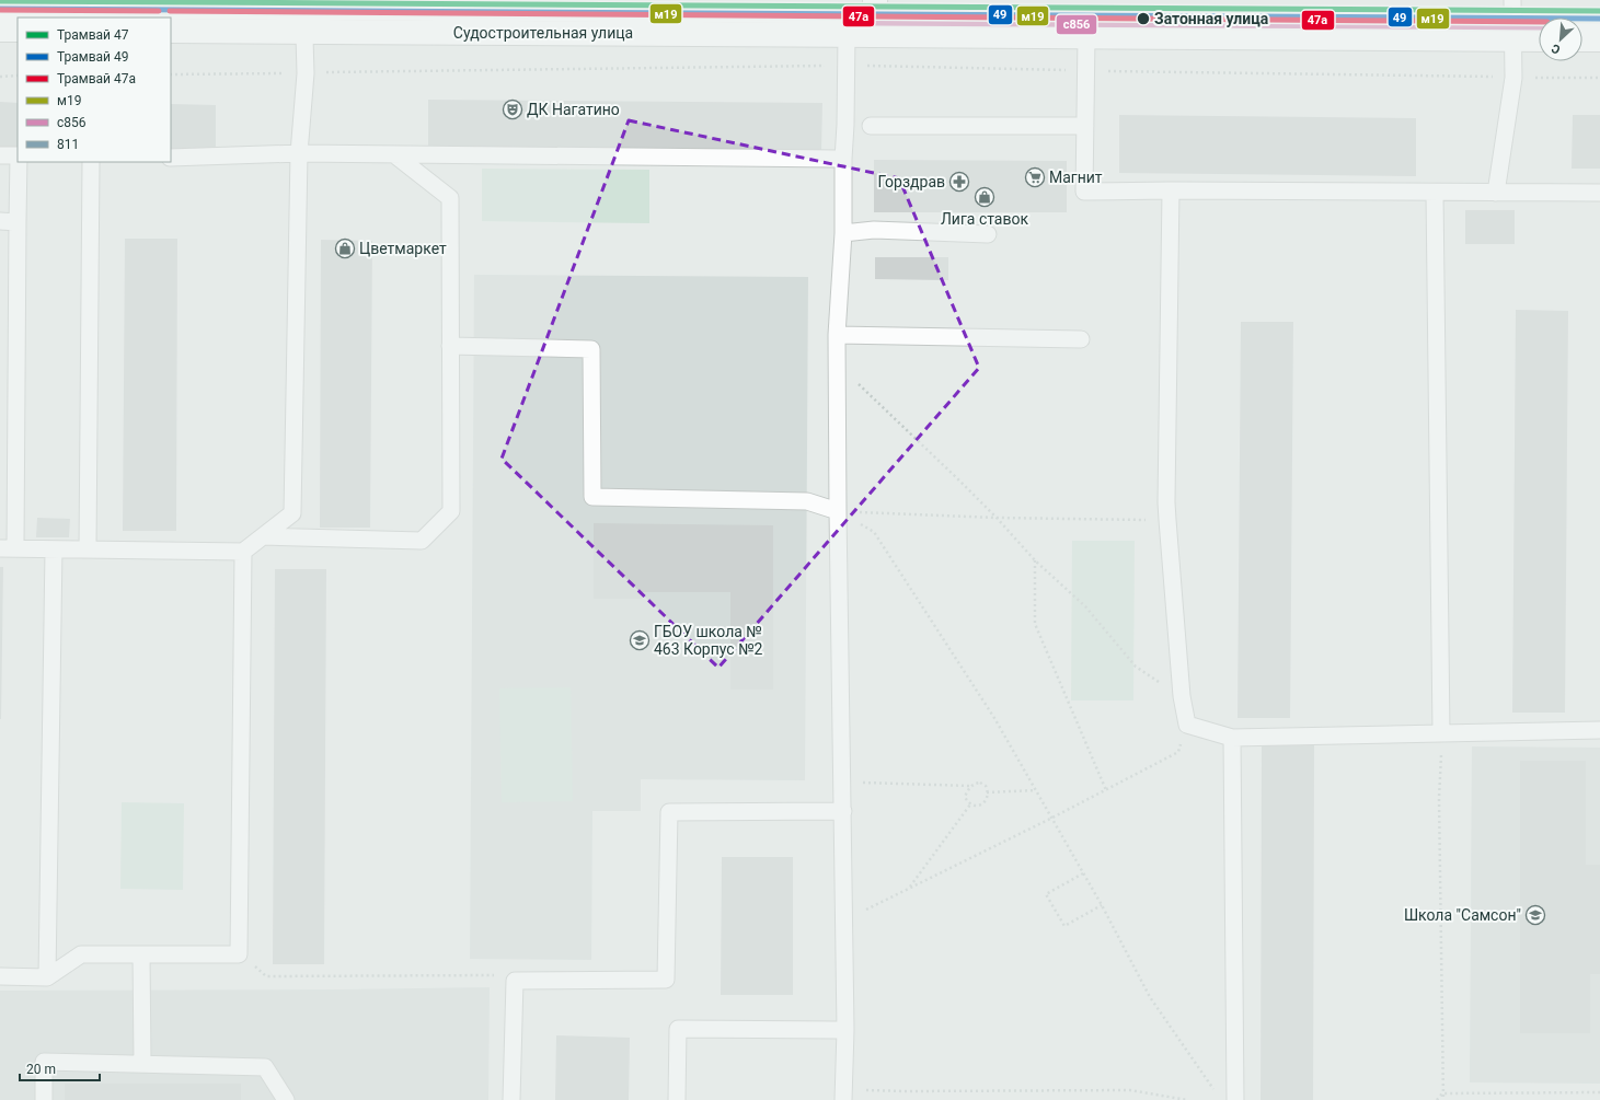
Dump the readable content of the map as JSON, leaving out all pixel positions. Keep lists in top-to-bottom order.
{
  "streets": {
    "street": ["Судостроительная улица"]
  },
  "places": {
    "other": ["Затонная улица"],
    "theatre": ["ДК Нагатино"],
    "supermarket": ["Магнит"],
    "pharmacy": ["Горздрав"],
    "shop": ["Лига ставок", "Цветмаркет"],
    "school or university": ["ГБОУ школа № 463 Корпус №2", "Школа \"Самсон\""]
  },
  "lines": [
    "tram line 47",
    "transit line 811",
    "tram line 49",
    "tram line 47а",
    "transit line м19",
    "transit line с856"
  ],
  "legend": [
    "Трамвай 47",
    "Трамвай 49",
    "Трамвай 47а",
    "м19",
    "с856",
    "811"
  ],
  "scale_bar": "20 m",
  "north": "bottom left"
}
